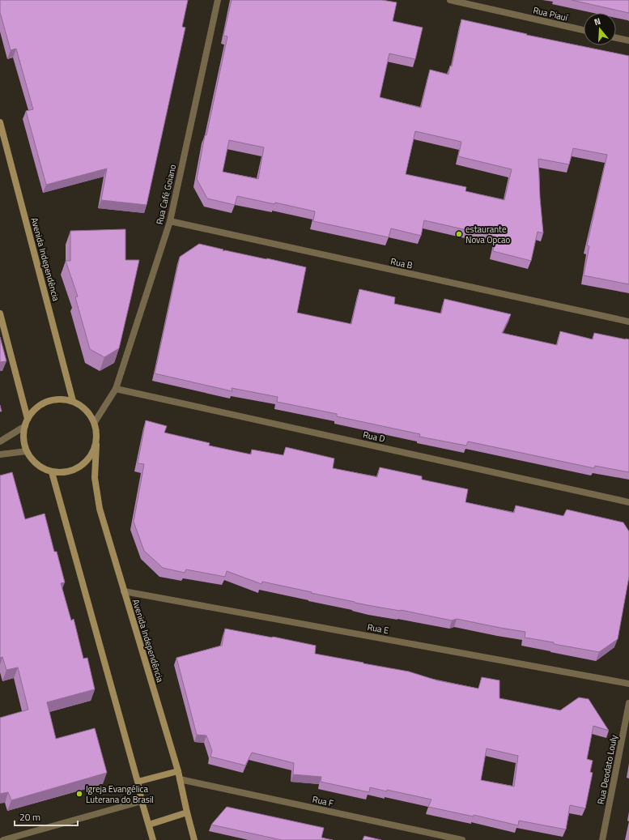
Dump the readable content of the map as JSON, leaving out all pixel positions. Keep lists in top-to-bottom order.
{
  "streets": {
    "street": [
      "Rua Piauí",
      "Rua Café Goiano",
      "Avenida Independência",
      "Rua B",
      "Rua D",
      "Rua E",
      "Rua Deodato Louly",
      "Rua F"
    ]
  },
  "crossings": [
    ["Rua Café Goiano", "Avenida Independência"],
    ["Rua Café Goiano", "Rua B"],
    ["Rua Café Goiano", "Rua D"],
    ["Avenida Independência", "Rua E"],
    ["Avenida Independência", "Rua F"]
  ],
  "places": ["estaurante Nova Opcao", "Igreja Evangélica Luterana do Brasil"],
  "scale_bar": "20 m",
  "north": "top"
}
